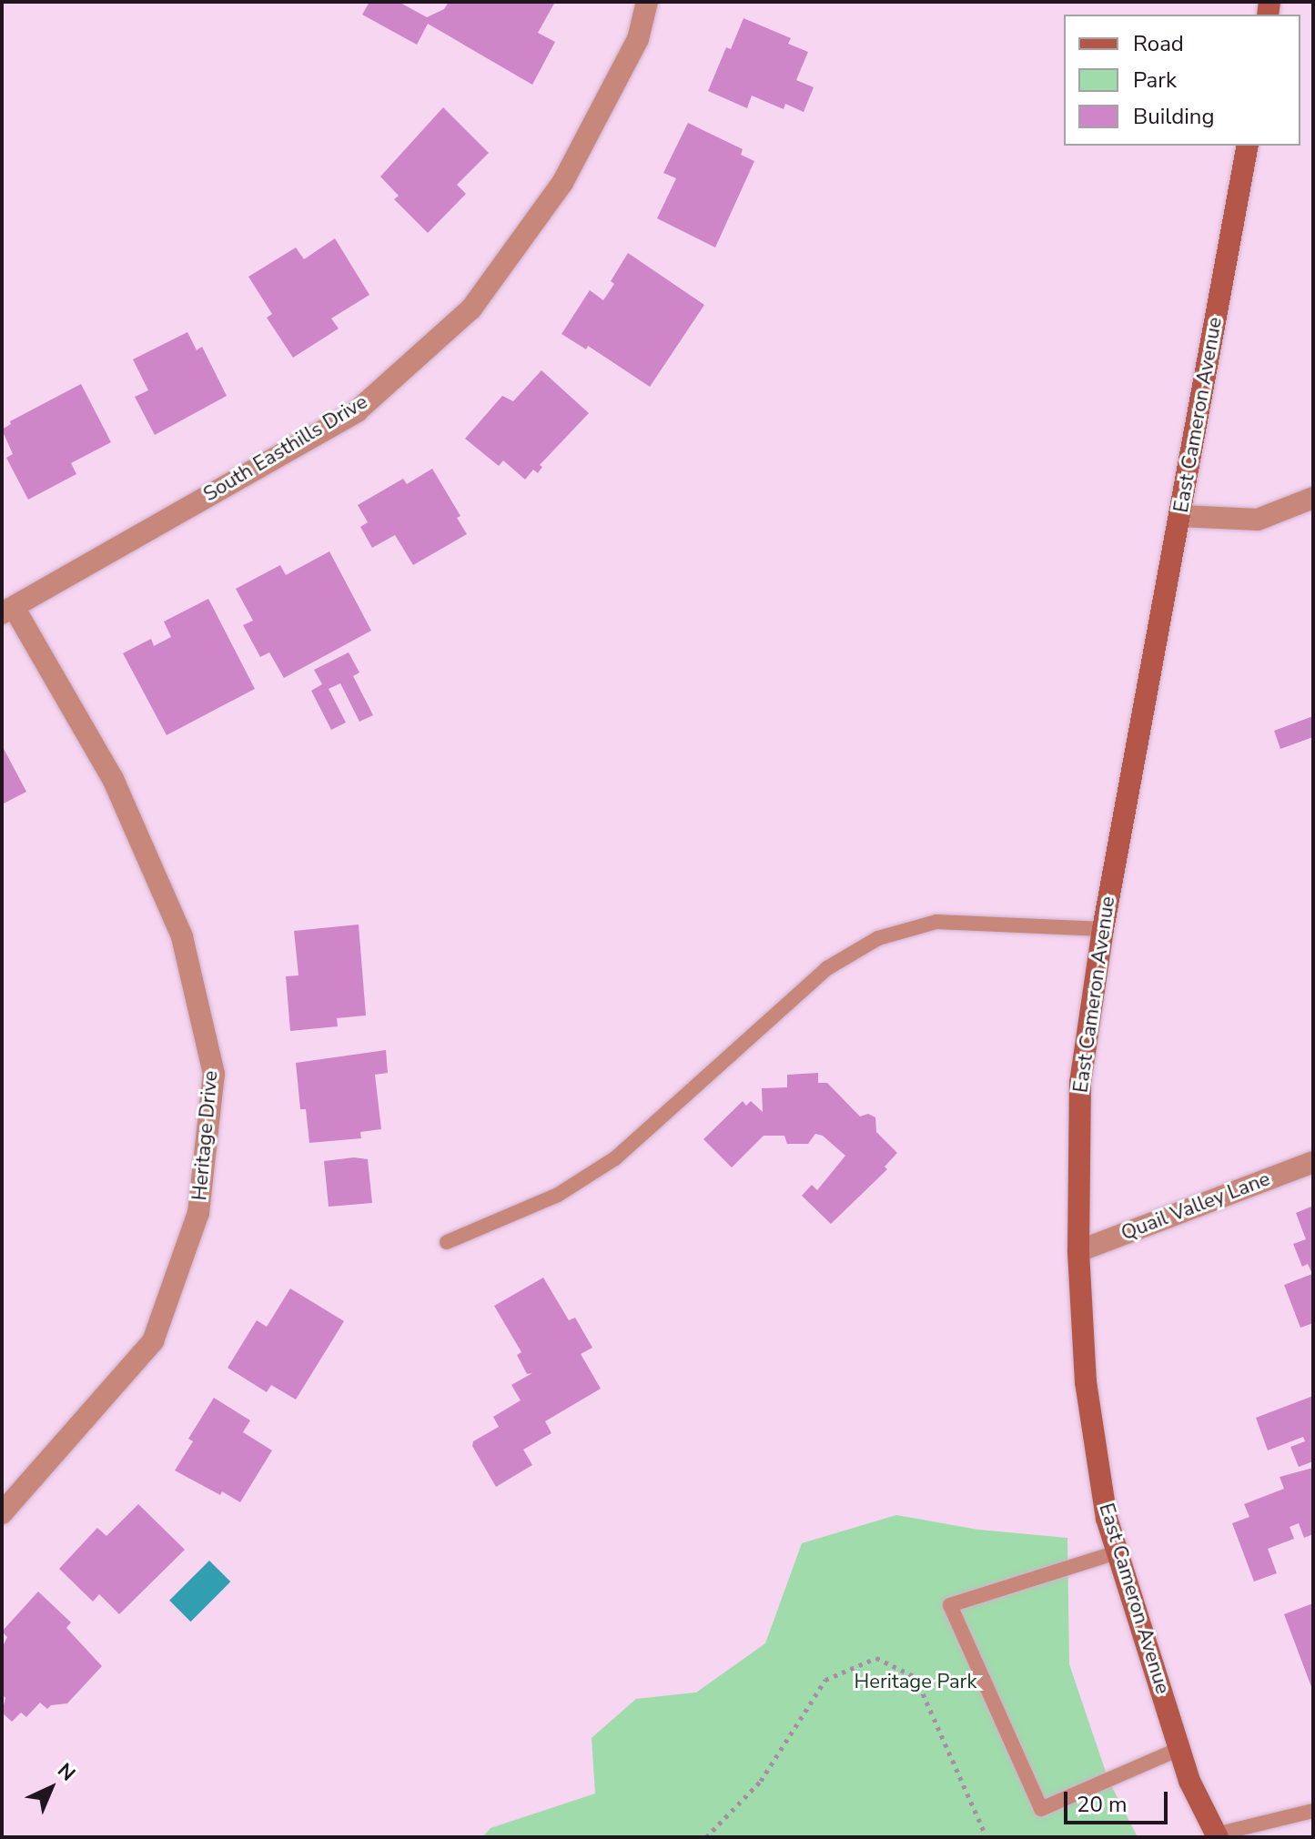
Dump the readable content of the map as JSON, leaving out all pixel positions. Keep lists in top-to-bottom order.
{
  "streets": {
    "main road": ["East Cameron Avenue"],
    "street": ["South Easthills Drive", "Heritage Drive", "Quail Valley Lane"]
  },
  "crossings": [
    ["East Cameron Avenue", "Quail Valley Lane"],
    ["South Easthills Drive", "Heritage Drive"]
  ],
  "parks": ["Heritage Park"],
  "legend": ["Road", "Park", "Building"],
  "scale_bar": "20 m",
  "north": "top right"
}
